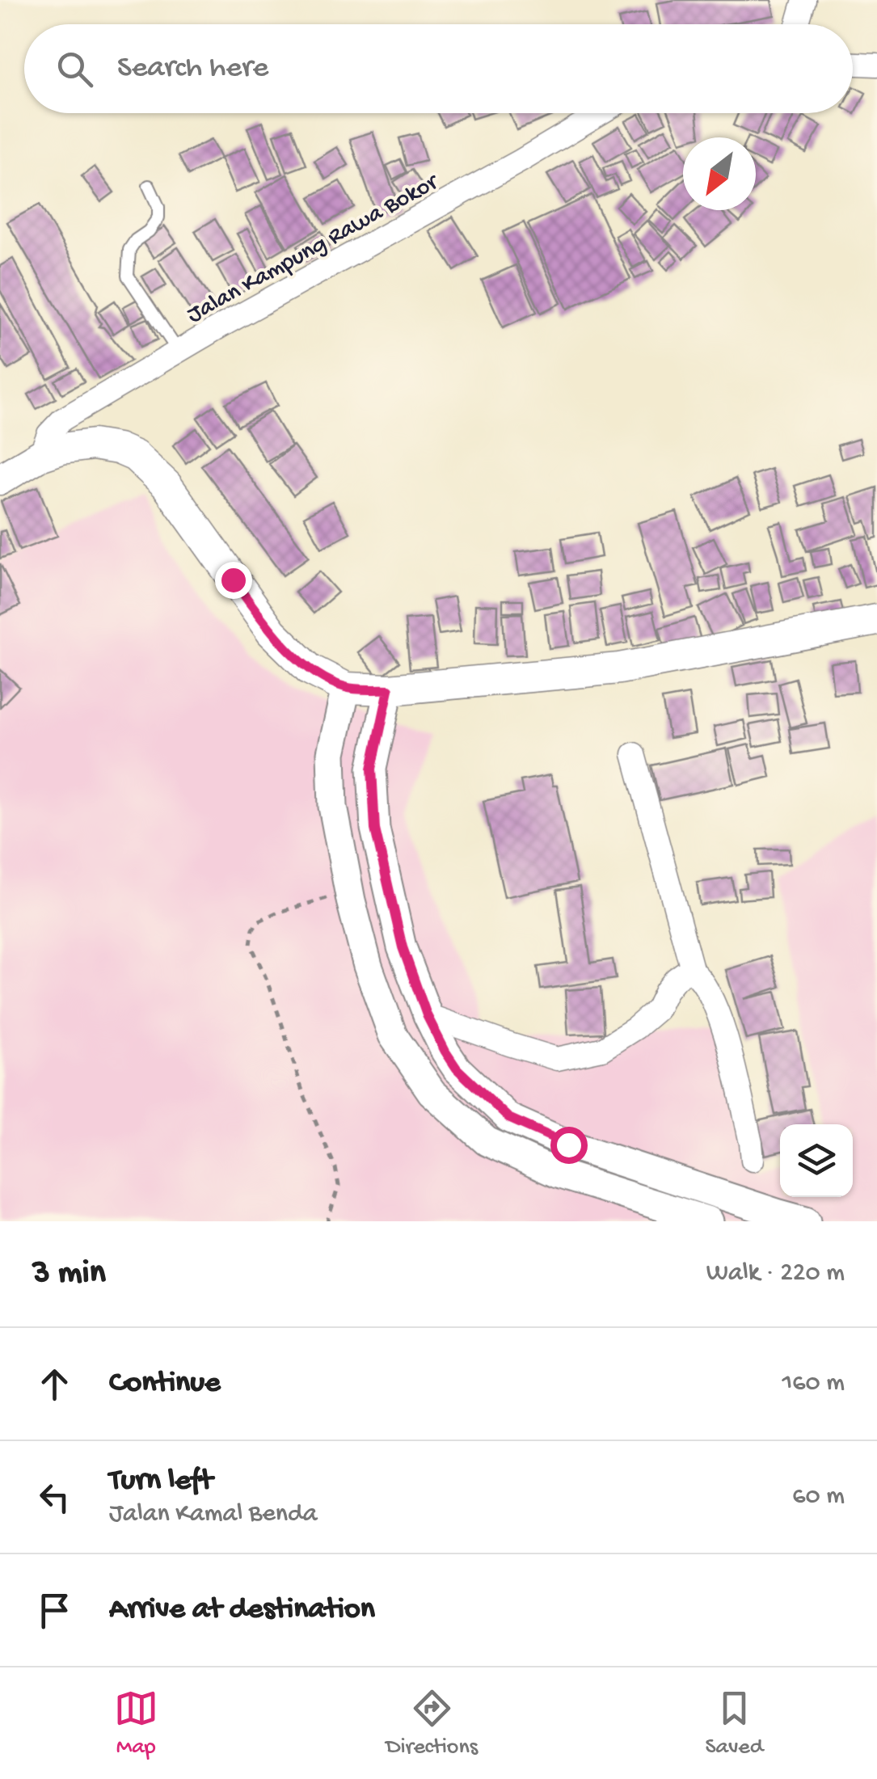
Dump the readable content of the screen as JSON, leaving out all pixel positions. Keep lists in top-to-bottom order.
{
  "streets": {
    "street": ["Jalan Kampung Rawa Bokor"]
  },
  "north": "bottom left",
  "page": {
    "search": "Search here",
    "heading": ["3 min", "Walk · 220 m"],
    "list": [
      ["Continue", "160 m"],
      ["Turn left", "Jalan Kamal Benda", "60 m"],
      "Arrive at destination"
    ],
    "nav": ["Map", "Directions", "Saved"]
  }
}
